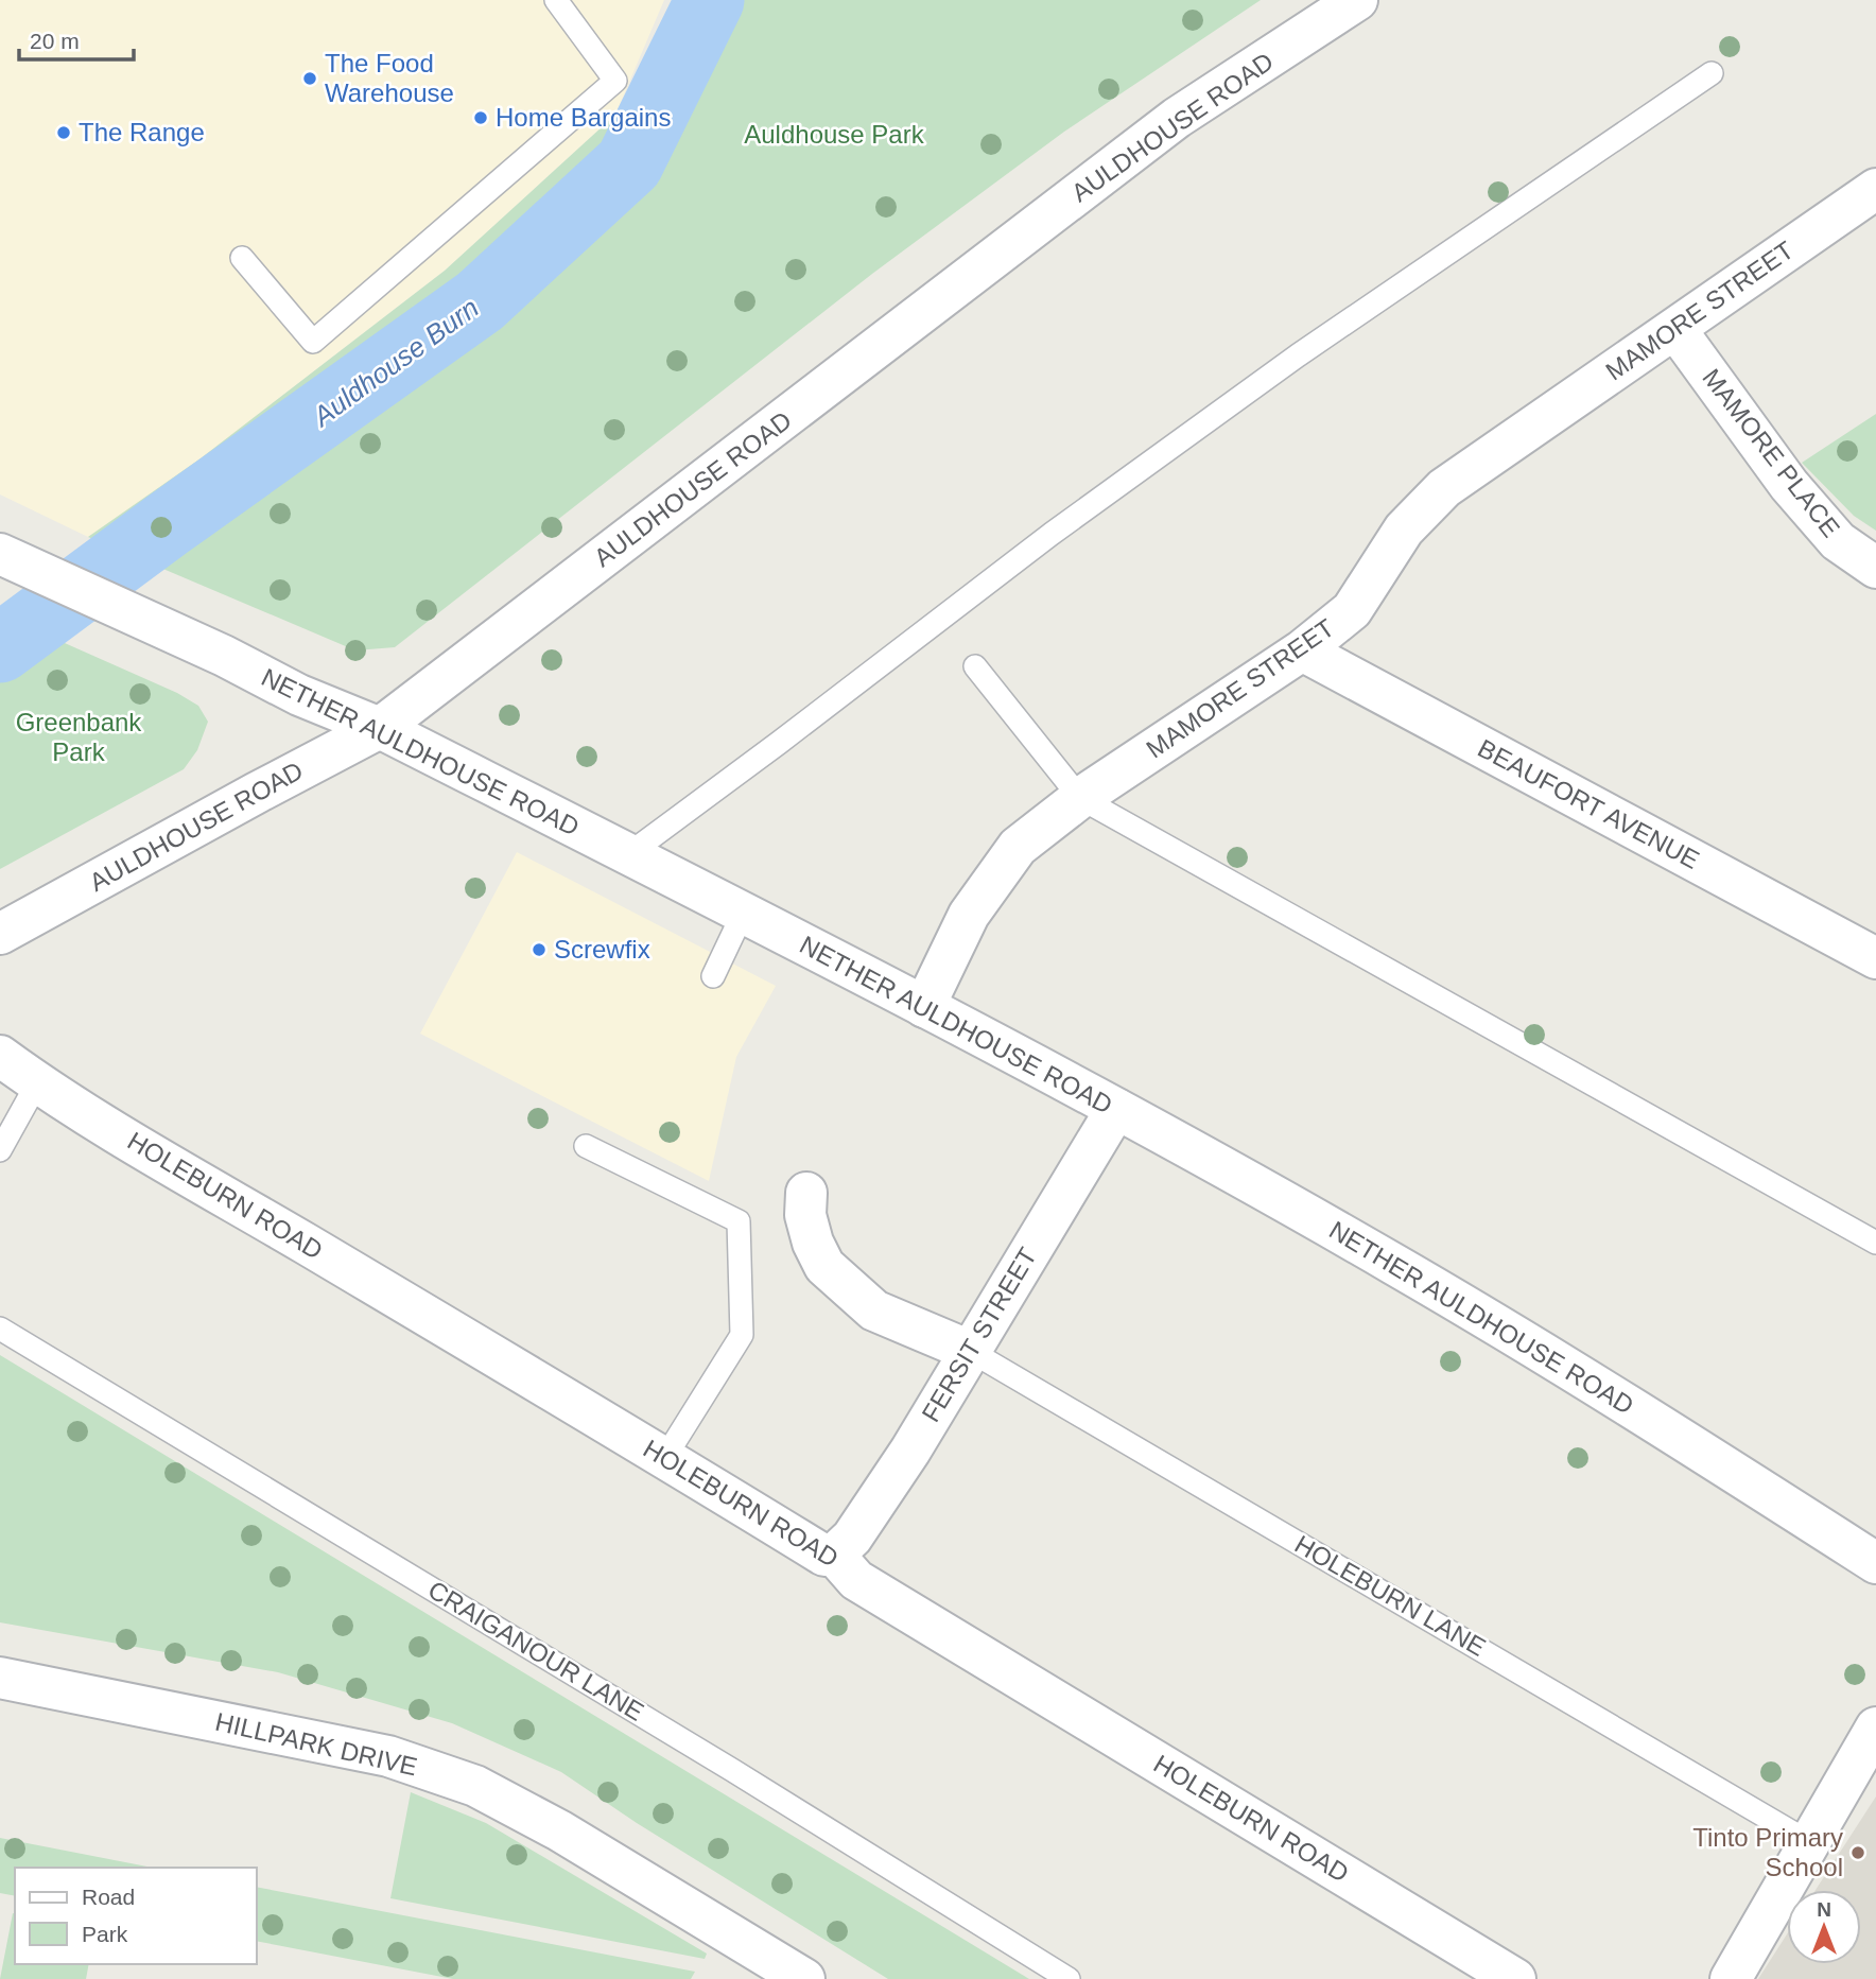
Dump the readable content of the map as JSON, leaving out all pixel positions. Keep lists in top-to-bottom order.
{
  "streets": {
    "street": [
      "AULDHOUSE ROAD",
      "MAMORE STREET",
      "MAMORE PLACE",
      "NETHER AULDHOUSE ROAD",
      "BEAUFORT AVENUE",
      "HOLEBURN ROAD",
      "FERSIT STREET",
      "HILLPARK DRIVE"
    ],
    "lane": ["HOLEBURN LANE", "CRAIGANOUR LANE"]
  },
  "crossings": [
    ["AULDHOUSE ROAD", "NETHER AULDHOUSE ROAD"],
    ["MAMORE STREET", "MAMORE PLACE"],
    ["MAMORE STREET", "NETHER AULDHOUSE ROAD"],
    ["MAMORE STREET", "BEAUFORT AVENUE"],
    ["NETHER AULDHOUSE ROAD", "FERSIT STREET"],
    ["HOLEBURN ROAD", "FERSIT STREET"],
    ["FERSIT STREET", "HOLEBURN LANE"]
  ],
  "water": ["Auldhouse Burn"],
  "parks": ["Auldhouse Park", "Greenbank Park"],
  "places": [
    "The Food Warehouse",
    "Home Bargains",
    "The Range",
    "Screwfix",
    "Tinto Primary School"
  ],
  "legend": ["Road", "Park"],
  "scale_bar": "20 m",
  "north": "top"
}
